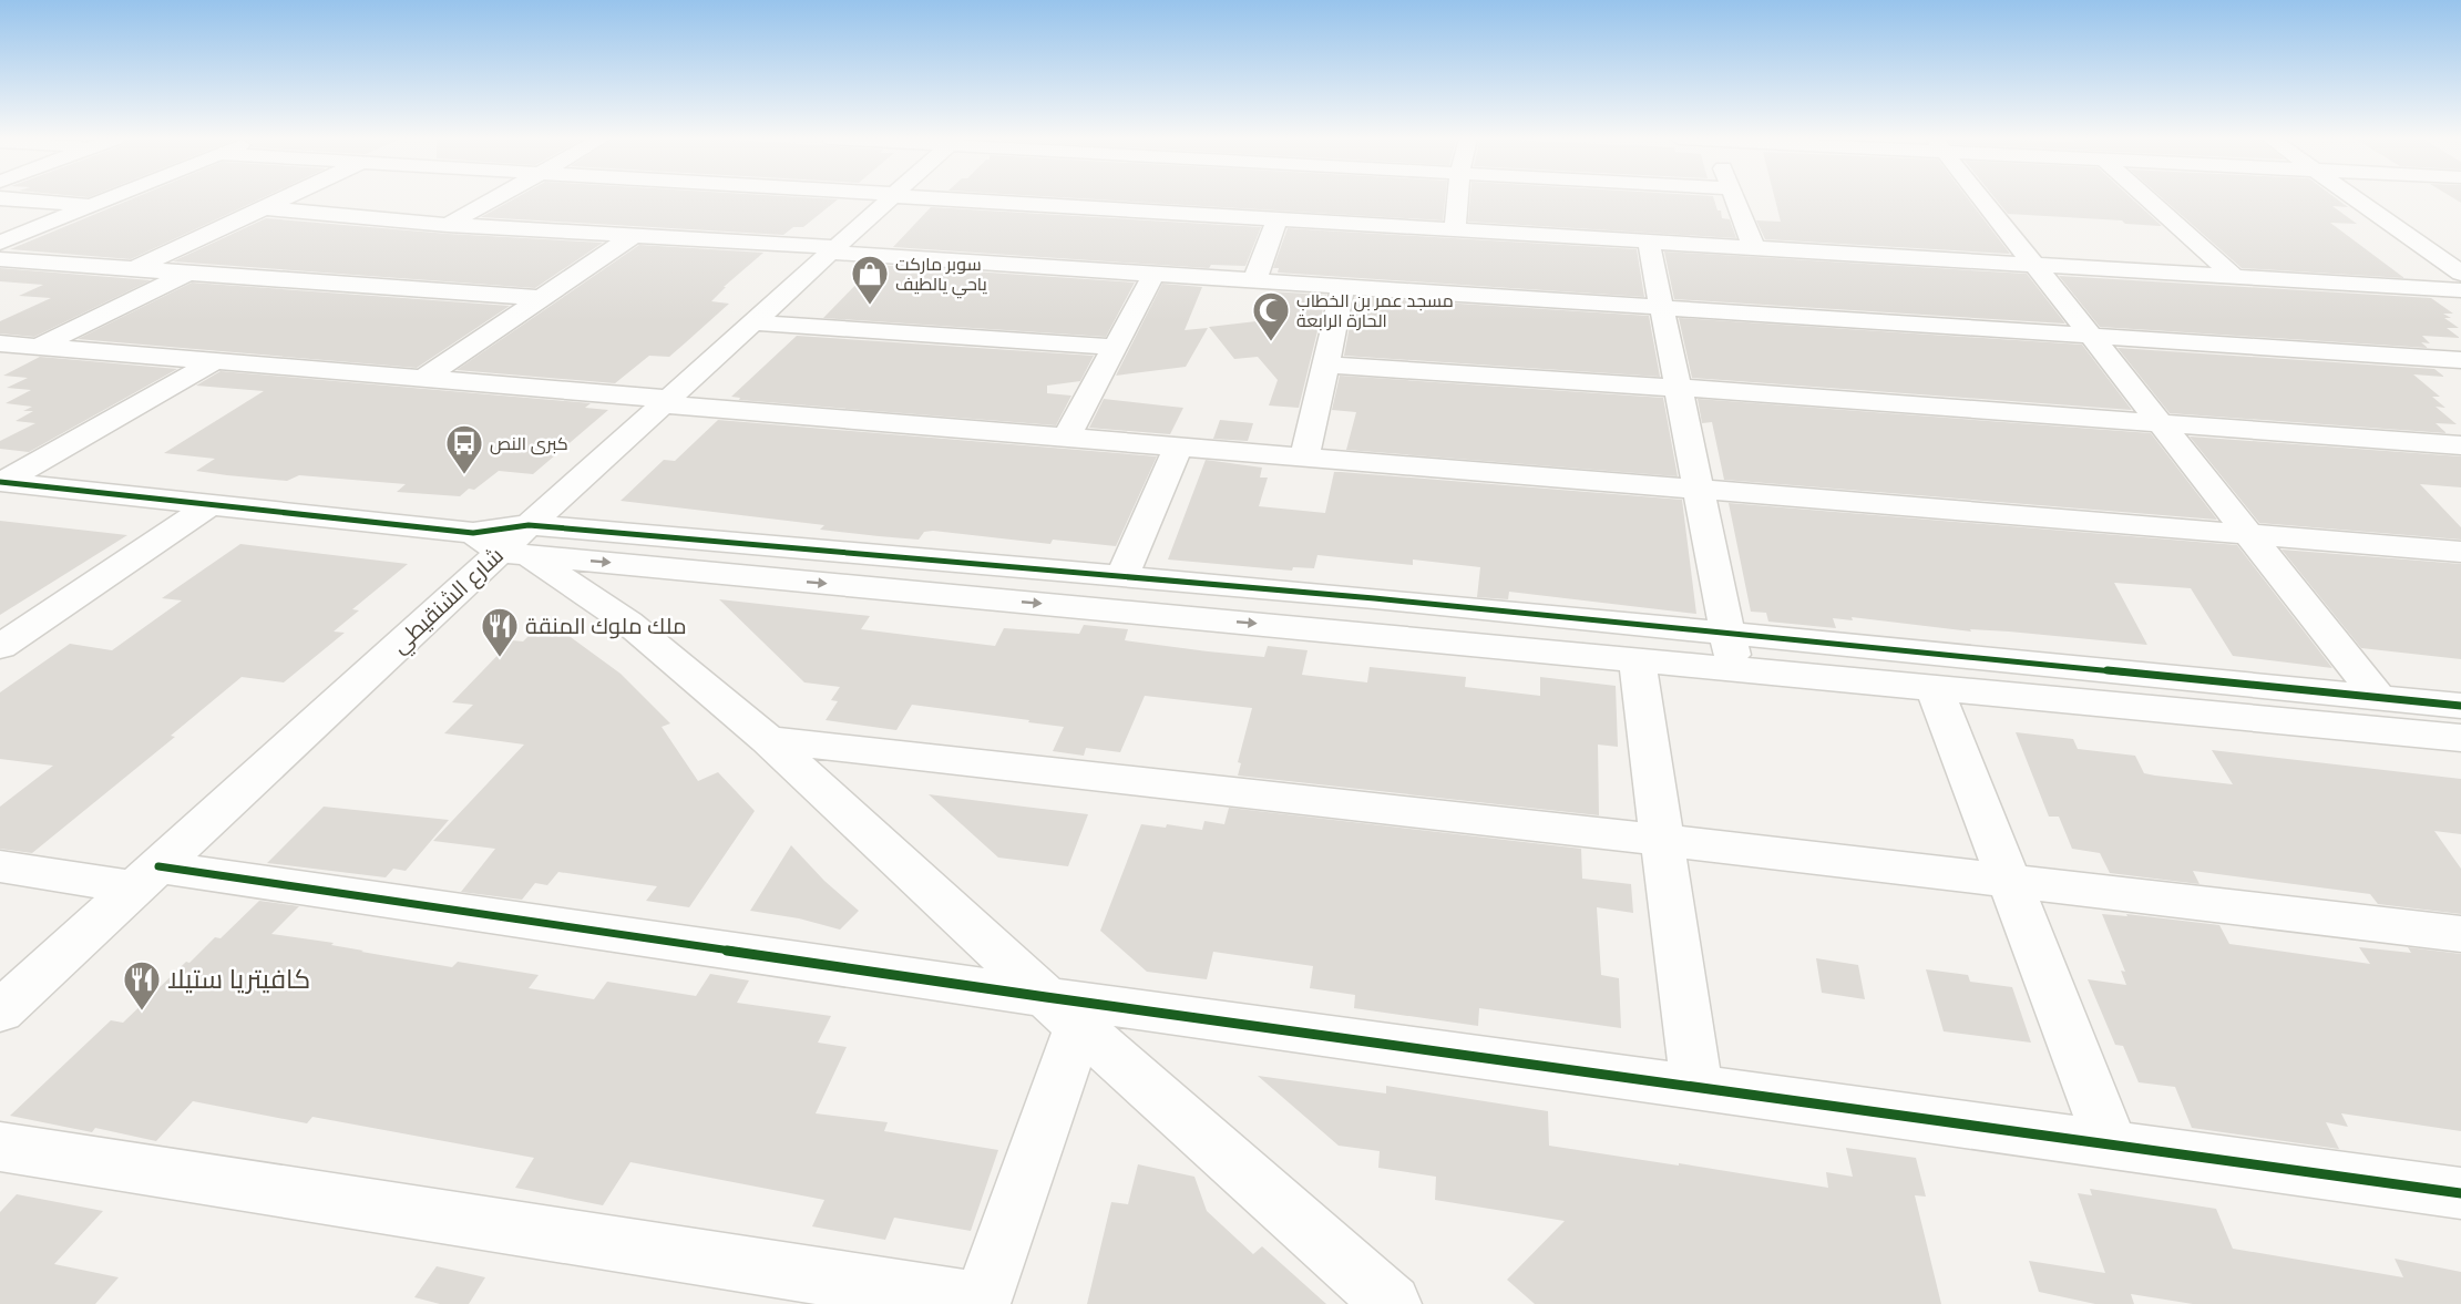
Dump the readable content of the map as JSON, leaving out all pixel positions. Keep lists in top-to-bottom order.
{
  "streets": {
    "street": ["شارع الشنقيطي"]
  },
  "places": {
    "shop": ["سوبر ماركت ياحي يالطيف"],
    "mosque": ["مسجد عمر بن الخطاب الحارة الرابعة"],
    "bus stop": ["كبرى النص"],
    "restaurant": ["ملك ملوك المنقة", "كافيتريا ستيلا"]
  }
}
